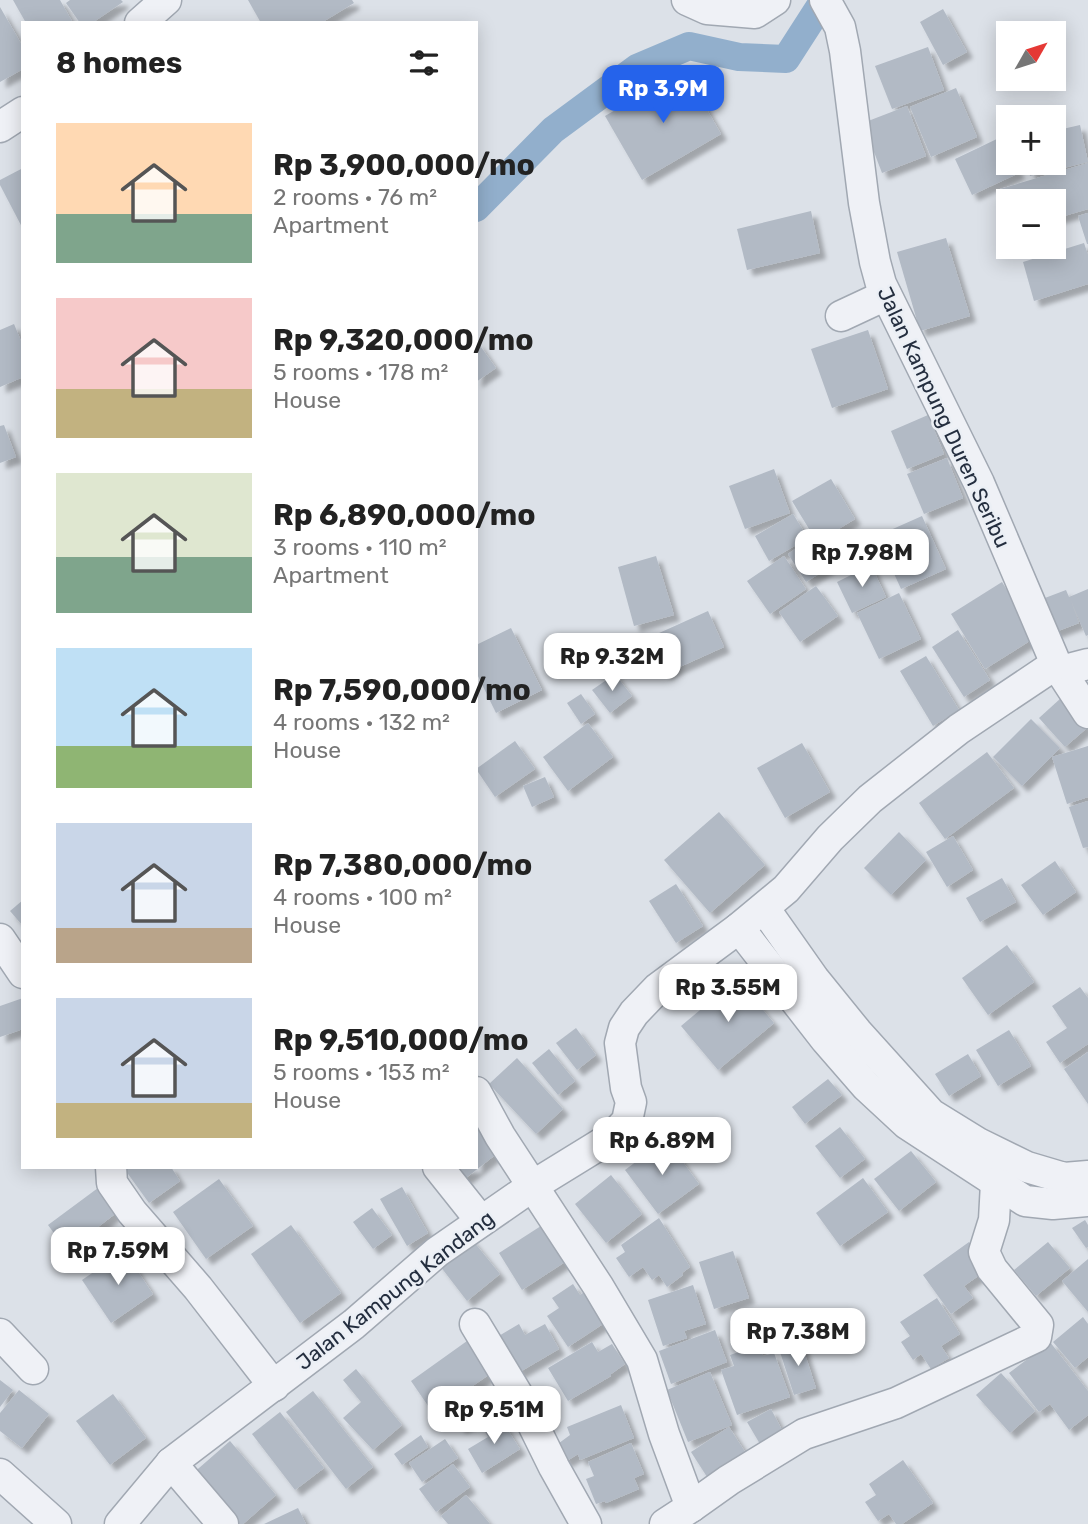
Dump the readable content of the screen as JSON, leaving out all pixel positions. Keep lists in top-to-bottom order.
{
  "streets": {
    "street": ["Jalan Kampung Duren Seribu", "Jalan Kampung Kandang"]
  },
  "crossings": [
    ["Jalan Kampung Duren Seribu", "Jalan Kampung Kandang"]
  ],
  "north": "top right",
  "page": {
    "map_buttons": ["+", "−"],
    "heading": "8 homes",
    "price": [
      "Rp 3.9M",
      "Rp 7.98M",
      "Rp 9.32M",
      "Rp 3.55M",
      "Rp 6.89M",
      "Rp 7.59M",
      "Rp 7.38M",
      "Rp 9.51M"
    ],
    "list": [
      {
        "name": "Rp 3,900,000/mo",
        "note": "2 rooms · 76 m² · Apartment"
      },
      {
        "name": "Rp 9,320,000/mo",
        "note": "5 rooms · 178 m² · House"
      },
      {
        "name": "Rp 6,890,000/mo",
        "note": "3 rooms · 110 m² · Apartment"
      },
      {
        "name": "Rp 7,590,000/mo",
        "note": "4 rooms · 132 m² · House"
      },
      {
        "name": "Rp 7,380,000/mo",
        "note": "4 rooms · 100 m² · House"
      },
      {
        "name": "Rp 9,510,000/mo",
        "note": "5 rooms · 153 m² · House"
      }
    ]
  }
}
